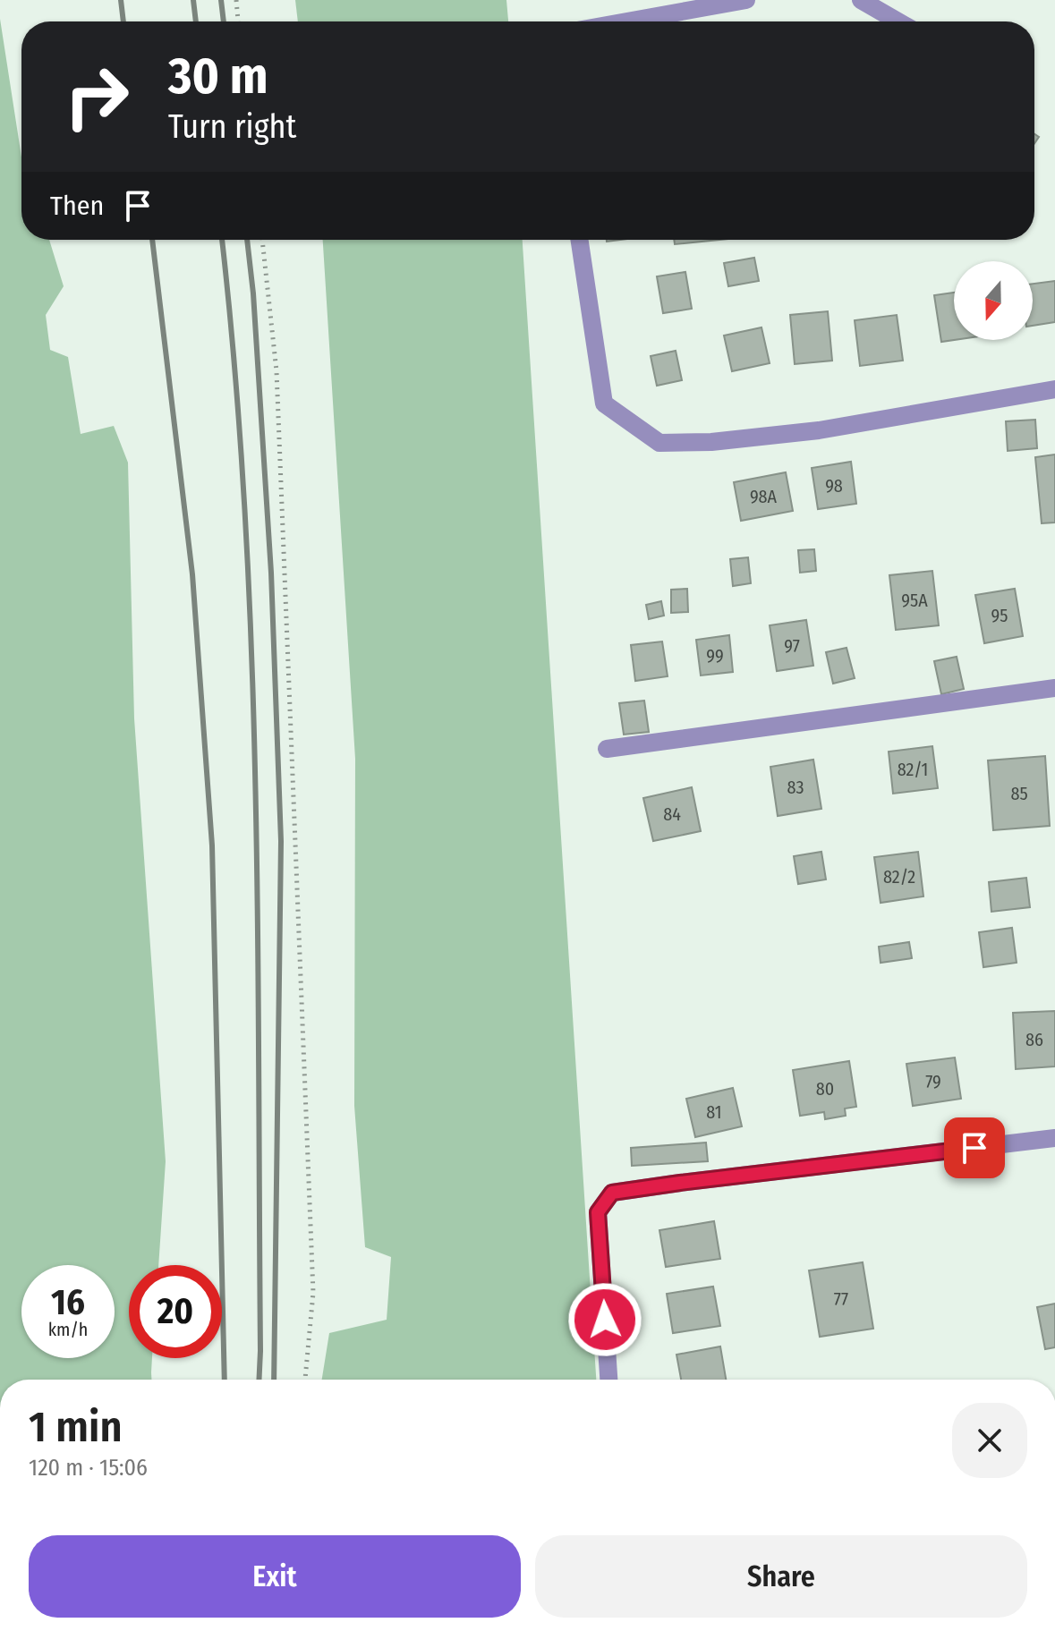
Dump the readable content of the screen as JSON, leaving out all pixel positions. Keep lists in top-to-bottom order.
{
  "house_numbers": [
    "98",
    "98А",
    "95А",
    "95",
    "97",
    "99",
    "82/1",
    "83",
    "85",
    "84",
    "82/2",
    "86",
    "79",
    "80",
    "81",
    "77"
  ],
  "north": "bottom",
  "page": {
    "turn": ["30 m", "Turn right"],
    "then": "Then",
    "speed": "16 km/h",
    "limit": "20",
    "heading": ["1 min", "120 m · 15:06"],
    "buttons": ["Exit", "Share"]
  }
}
